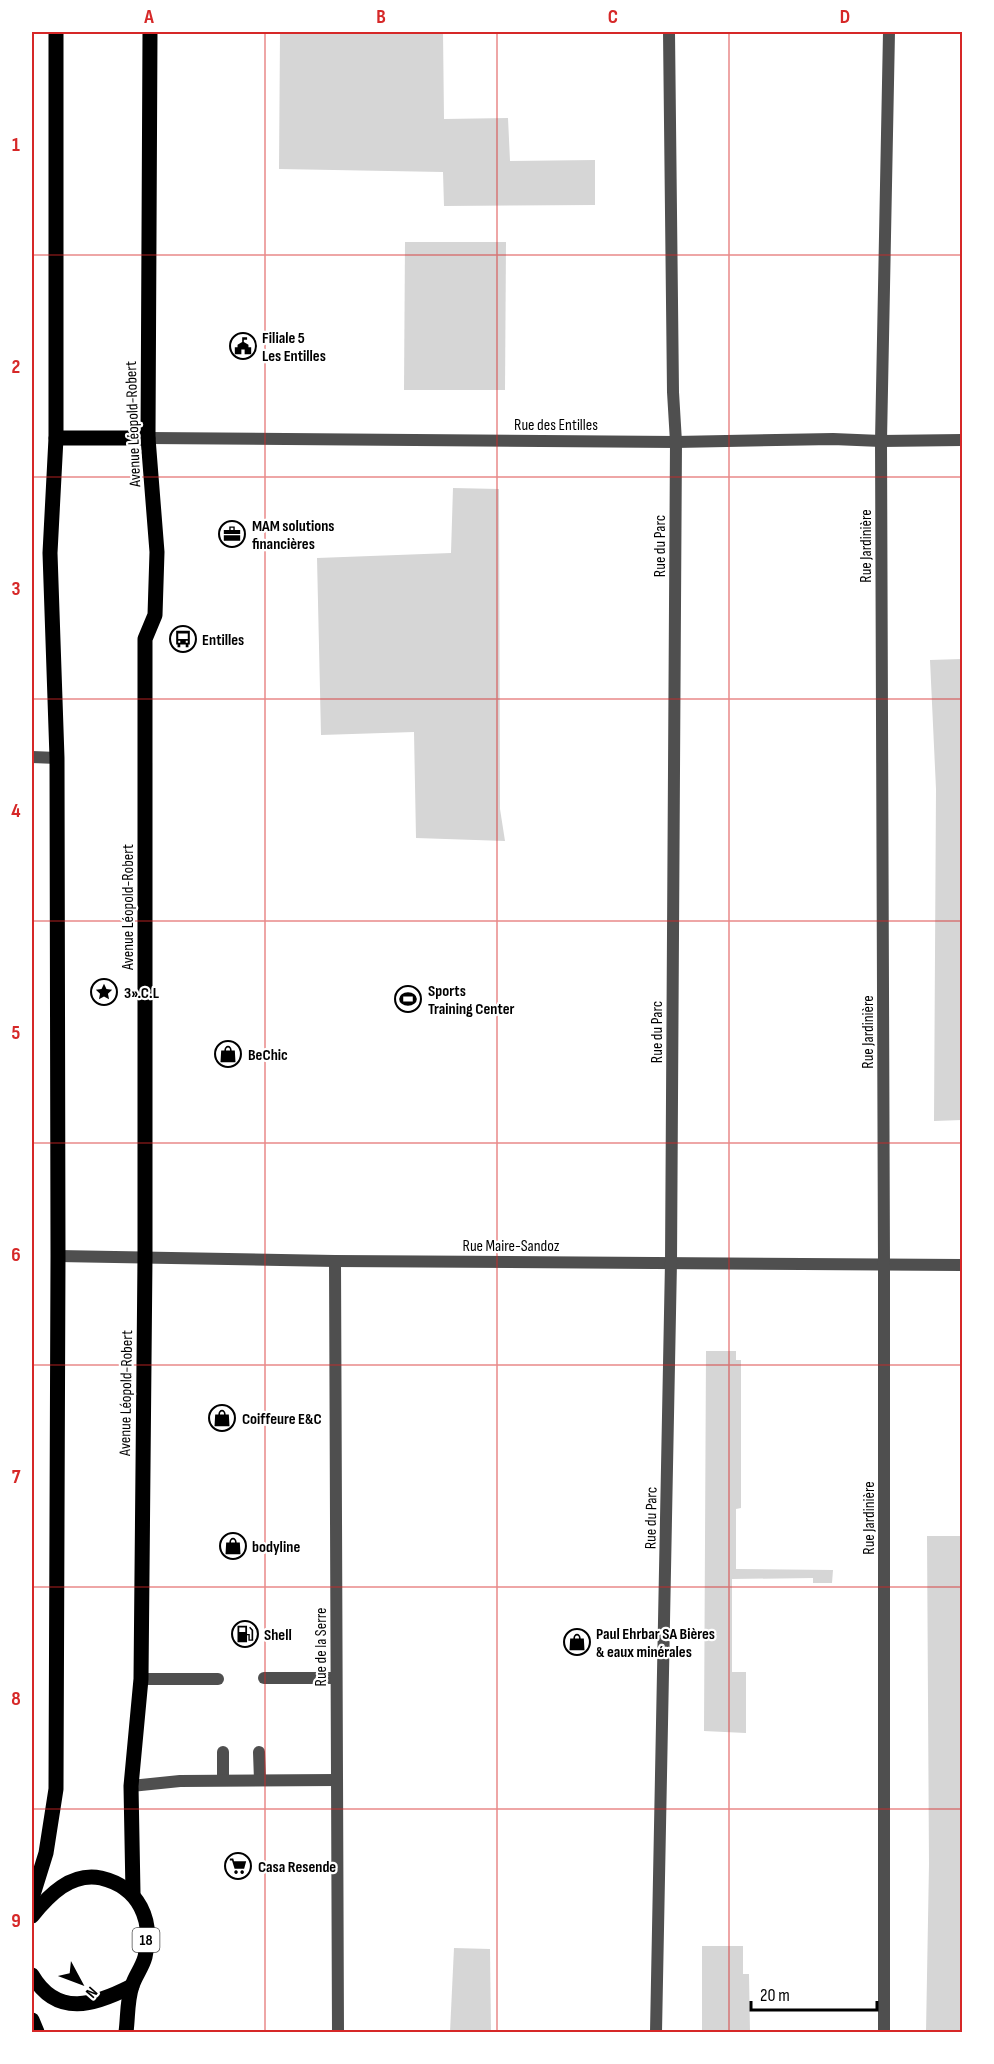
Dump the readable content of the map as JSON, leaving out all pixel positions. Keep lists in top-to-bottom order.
{
  "streets": {
    "main road": ["Avenue Léopold-Robert", "18"],
    "street": [
      "Rue des Entilles",
      "Rue du Parc",
      "Rue Jardinière",
      "Rue Maire-Sandoz",
      "Rue de la Serre"
    ]
  },
  "crossings": [
    ["Avenue Léopold-Robert", "Rue des Entilles"],
    ["Avenue Léopold-Robert", "Rue Maire-Sandoz"],
    ["Rue des Entilles", "Rue du Parc"],
    ["Rue des Entilles", "Rue Jardinière"],
    ["Rue du Parc", "Rue Maire-Sandoz"],
    ["Rue Jardinière", "Rue Maire-Sandoz"],
    ["Rue Maire-Sandoz", "Rue de la Serre"]
  ],
  "places": {
    "public building": ["Filiale 5 Les Entilles"],
    "office": ["MAM solutions financières"],
    "bus stop": ["Entilles"],
    "place": ["3».C.L"],
    "sports": ["Sports Training Center"],
    "shop": [
      "BeChic",
      "Coiffeure E&C",
      "bodyline",
      "Paul Ehrbar SA Bières & eaux minérales"
    ],
    "fuel station": ["Shell"],
    "supermarket": ["Casa Resende"]
  },
  "scale_bar": "20 m",
  "north": "bottom right",
  "grid": {
    "columns": [
      "A",
      "B",
      "C",
      "D"
    ],
    "rows": [
      "1",
      "2",
      "3",
      "4",
      "5",
      "6",
      "7",
      "8",
      "9"
    ]
  }
}
